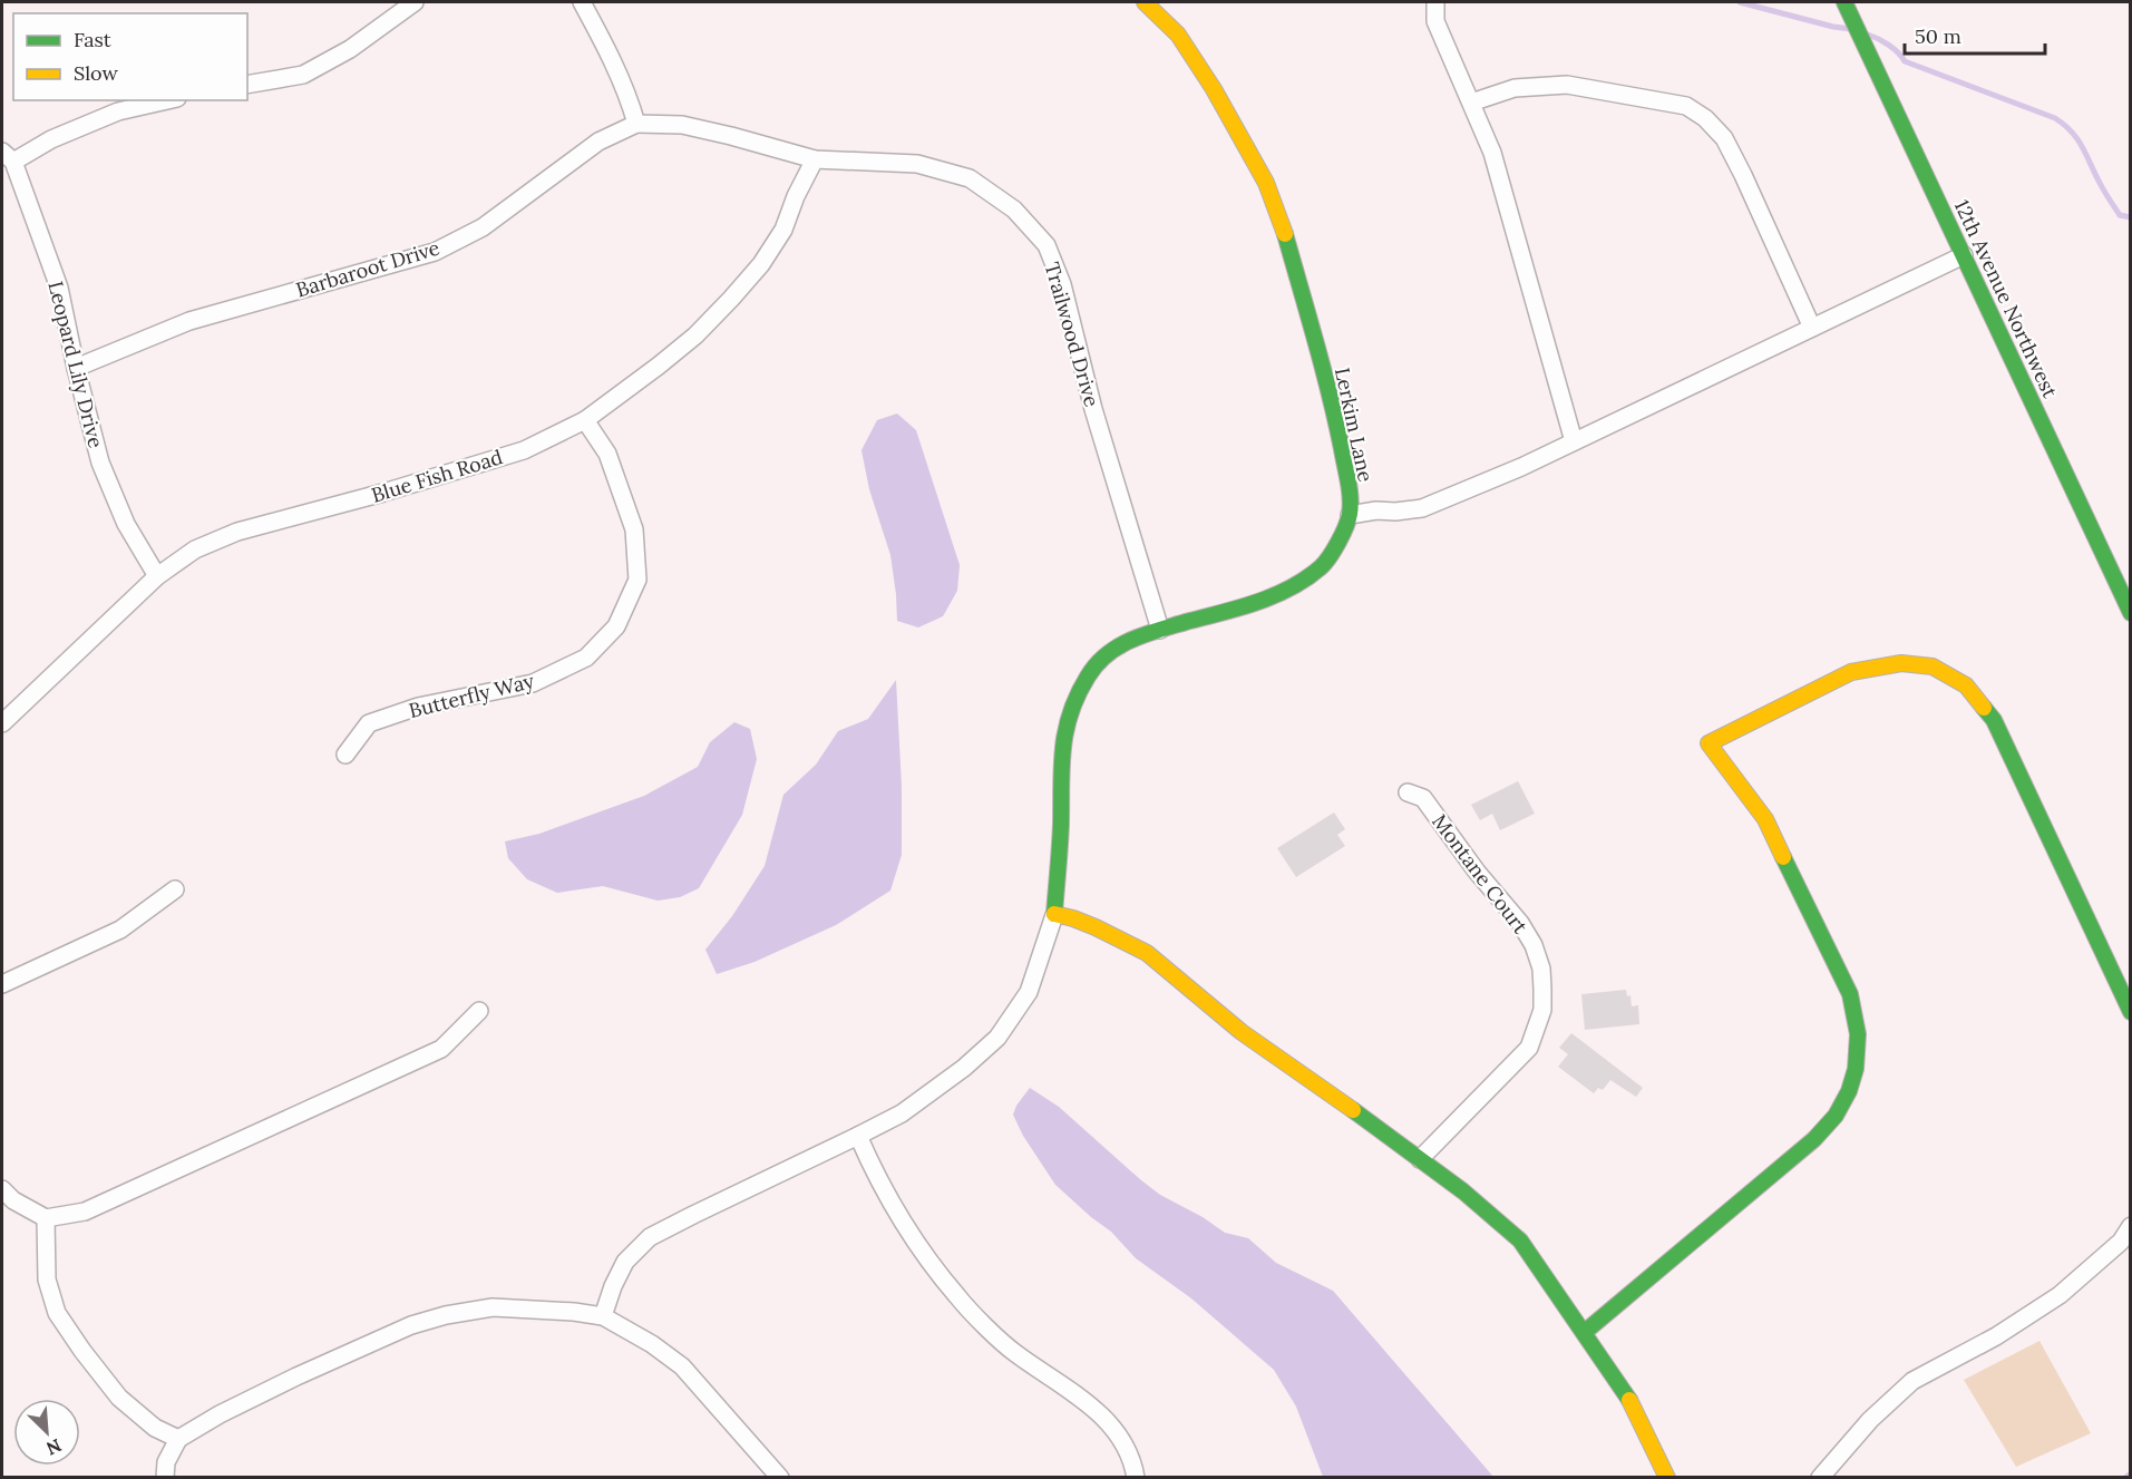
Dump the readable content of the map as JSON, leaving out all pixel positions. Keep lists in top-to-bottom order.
{
  "streets": {
    "street": [
      "Barbaroot Drive",
      "12th Avenue Northwest",
      "Trailwood Drive",
      "Leopard Lily Drive",
      "Lerkim Lane",
      "Blue Fish Road",
      "Butterfly Way",
      "Montane Court"
    ]
  },
  "crossings": [
    ["Barbaroot Drive", "Trailwood Drive"],
    ["Barbaroot Drive", "Leopard Lily Drive"],
    ["Trailwood Drive", "Lerkim Lane"],
    ["Trailwood Drive", "Blue Fish Road"],
    ["Leopard Lily Drive", "Blue Fish Road"],
    ["Blue Fish Road", "Butterfly Way"]
  ],
  "legend": ["Fast", "Slow"],
  "scale_bar": "50 m",
  "north": "bottom right"
}
